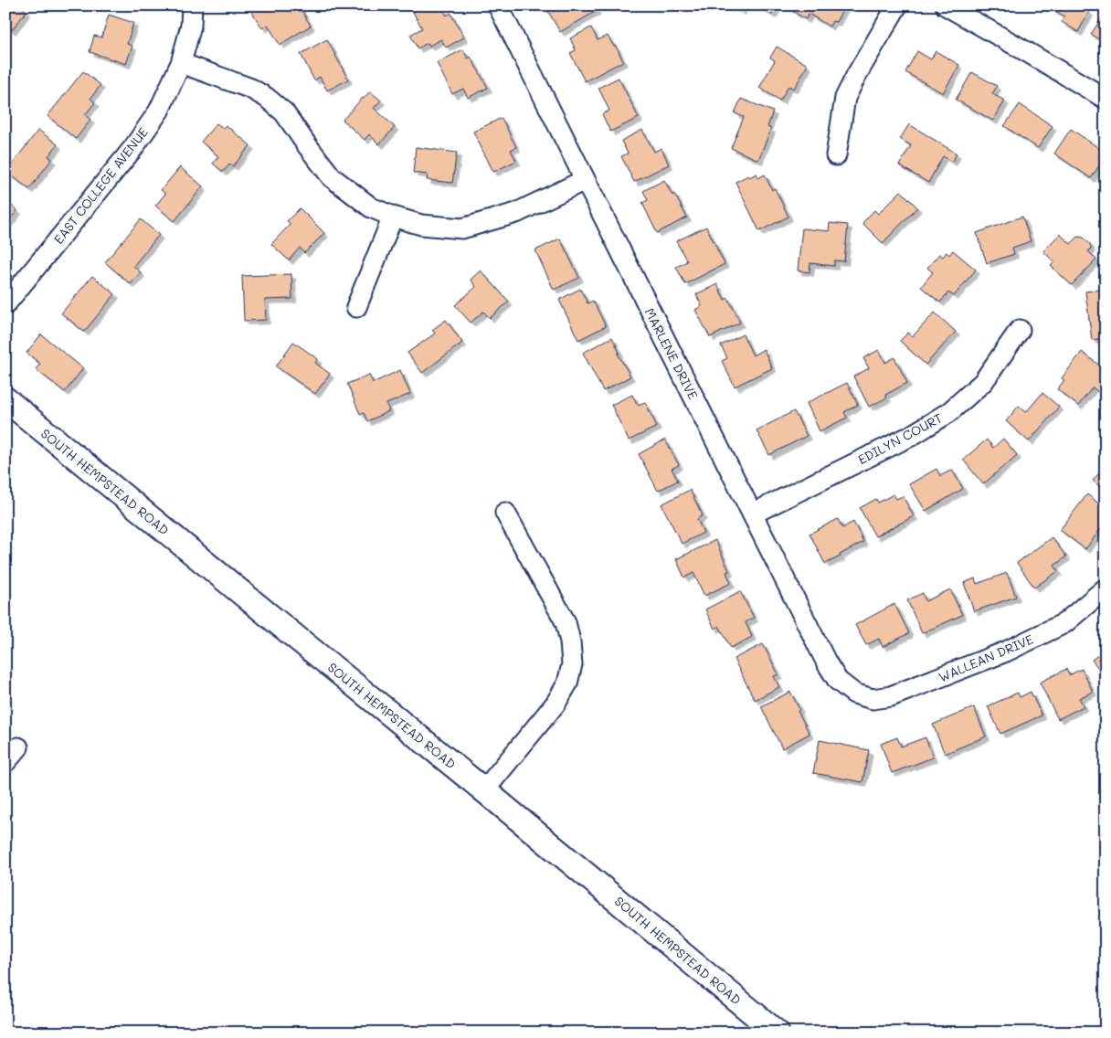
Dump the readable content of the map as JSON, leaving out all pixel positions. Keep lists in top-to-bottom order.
{
  "streets": {
    "street": [
      "EAST COLLEGE AVENUE",
      "MARLENE DRIVE",
      "EDILYN COURT",
      "SOUTH HEMPSTEAD ROAD",
      "WALLEAN DRIVE"
    ]
  },
  "crossings": [
    ["MARLENE DRIVE", "EDILYN COURT"],
    ["MARLENE DRIVE", "WALLEAN DRIVE"]
  ]
}
